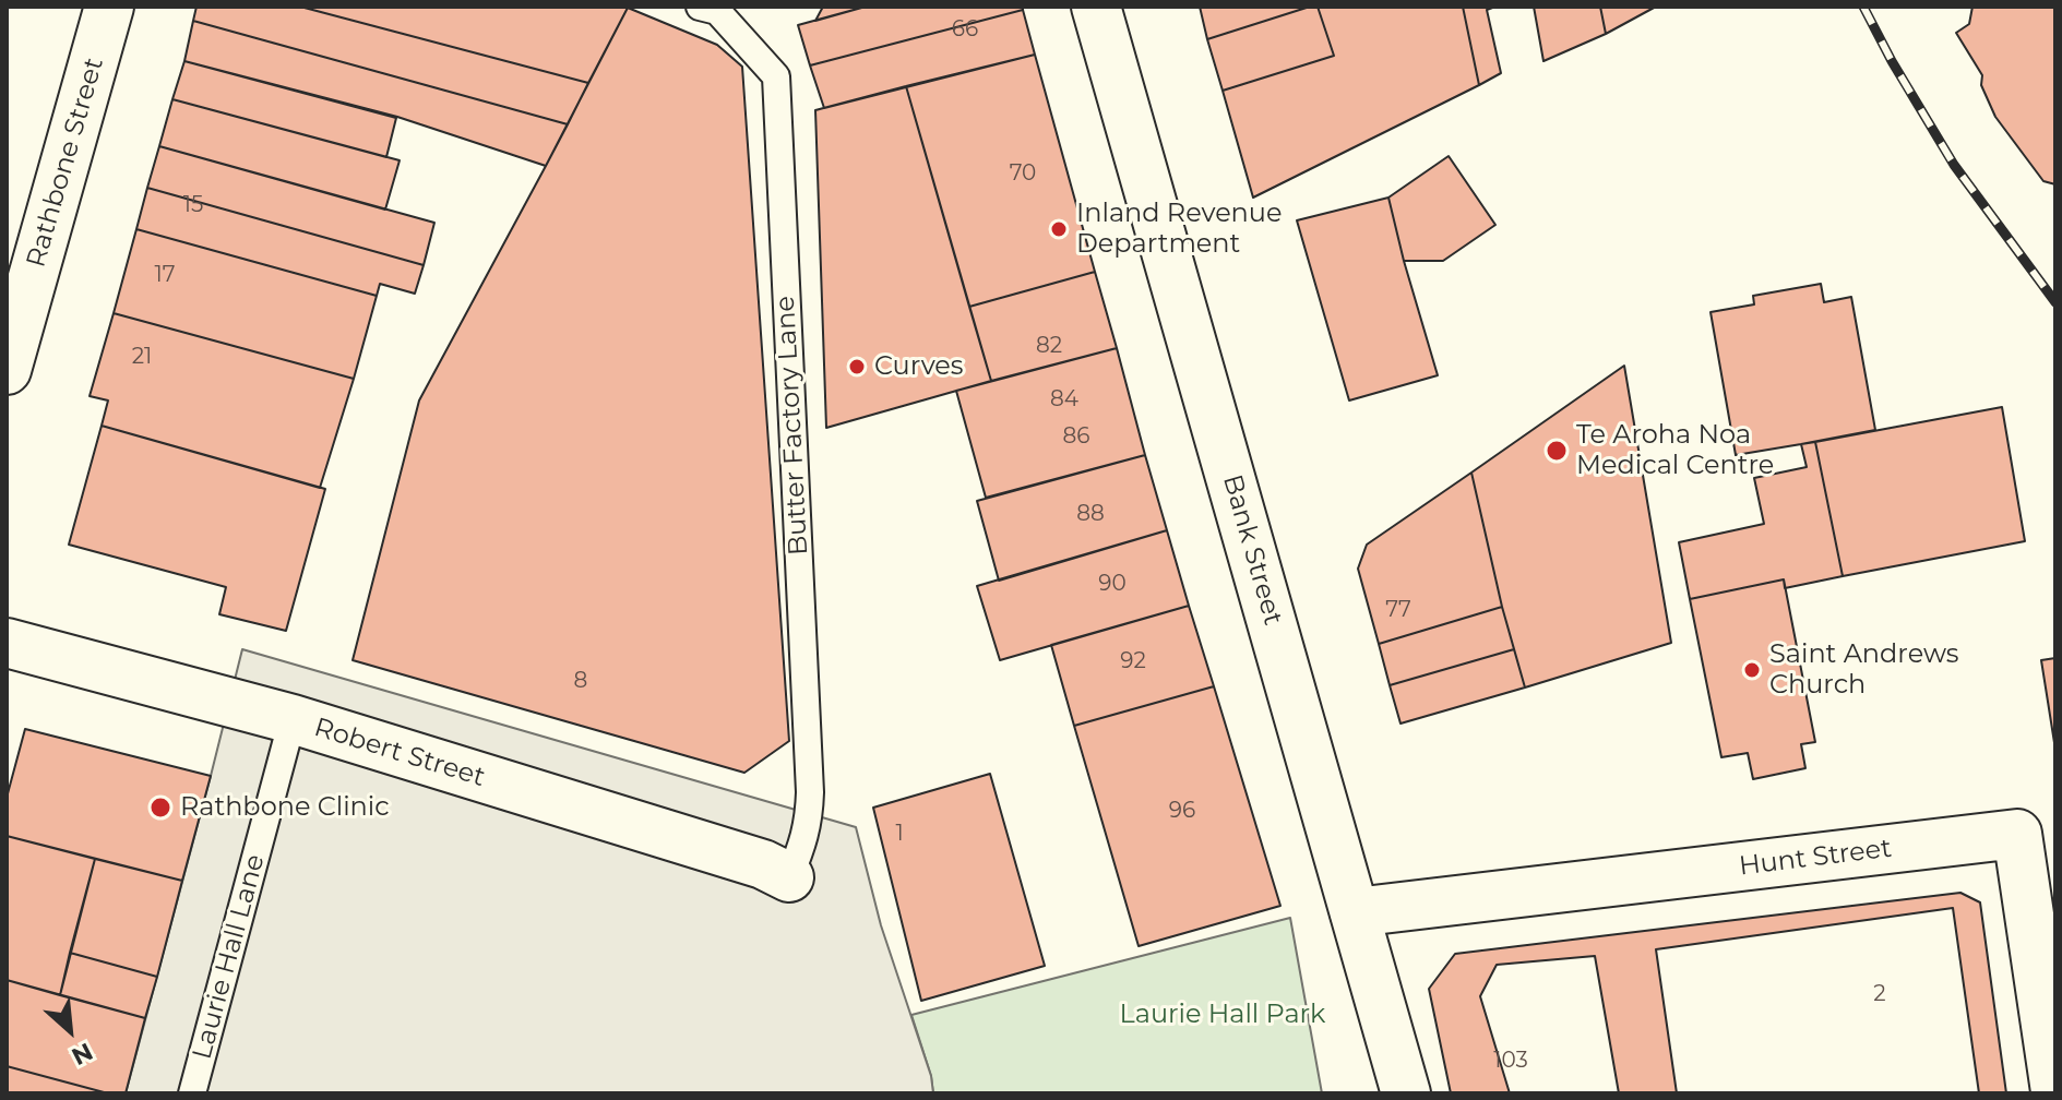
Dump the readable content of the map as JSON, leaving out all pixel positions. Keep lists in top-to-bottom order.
{
  "streets": {
    "street": [
      "Rathbone Street",
      "Bank Street",
      "Robert Street",
      "Hunt Street"
    ],
    "lane": ["Butter Factory Lane", "Laurie Hall Lane"]
  },
  "crossings": [
    ["Butter Factory Lane", "Robert Street"],
    ["Bank Street", "Hunt Street"],
    ["Robert Street", "Laurie Hall Lane"]
  ],
  "parks": ["Laurie Hall Park"],
  "places": [
    "Inland Revenue Department",
    "Curves",
    "Te Aroha Noa Medical Centre",
    "Saint Andrews Church",
    "Rathbone Clinic"
  ],
  "house_numbers": [
    "66",
    "70",
    "15",
    "17",
    "82",
    "21",
    "84",
    "86",
    "88",
    "90",
    "77",
    "92",
    "8",
    "96",
    "1",
    "2",
    "103"
  ],
  "north": "bottom right"
}
